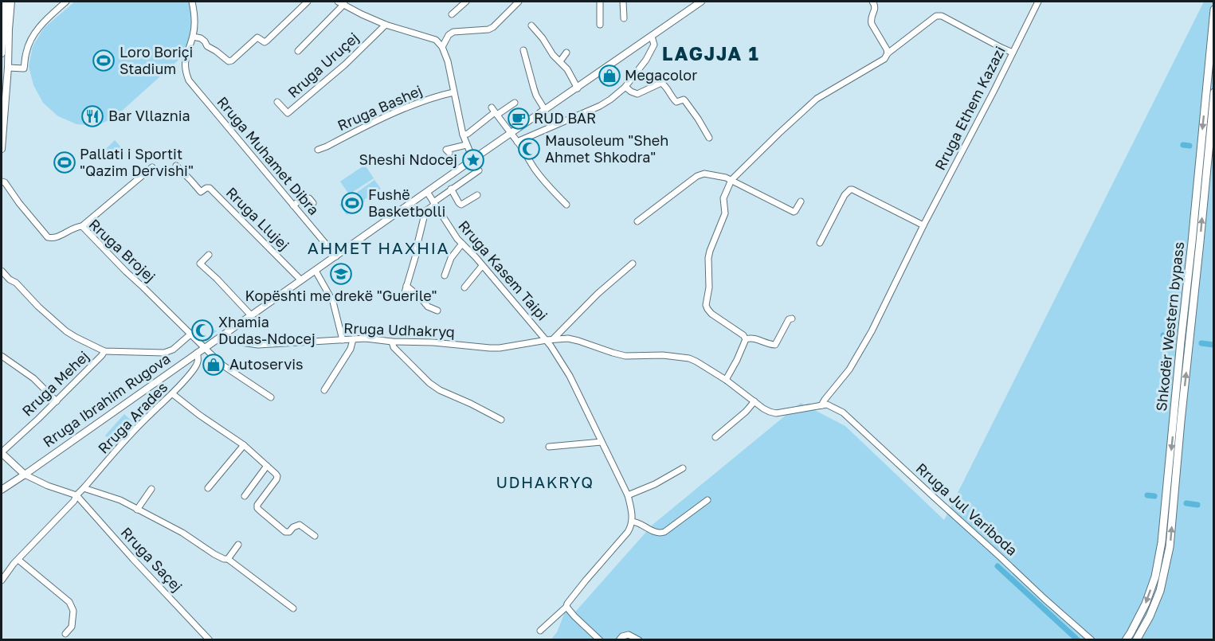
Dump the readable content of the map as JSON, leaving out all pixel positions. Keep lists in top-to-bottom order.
{
  "streets": {
    "highway": ["Shkodër Western bypass"],
    "main road": ["Rruga Ibrahim Rugova"],
    "street": [
      "Rruga Uruçej",
      "Rruga Bashej",
      "Rruga Ethem Kazazi",
      "Rruga Muhamet Dibra",
      "Rruga Llujej",
      "Rruga Brojej",
      "Rruga Kasem Taipi",
      "Rruga Udhakryq",
      "Rruga Mehej",
      "Rruga Arades",
      "Rruga Jul Variboda",
      "Rruga Saçej"
    ]
  },
  "crossings": [
    ["Rruga Ethem Kazazi", "Rruga Udhakryq"],
    ["Rruga Ethem Kazazi", "Rruga Jul Variboda"],
    ["Rruga Muhamet Dibra", "Rruga Ibrahim Rugova"],
    ["Rruga Llujej", "Rruga Ibrahim Rugova"],
    ["Rruga Brojej", "Rruga Ibrahim Rugova"],
    ["Rruga Kasem Taipi", "Rruga Udhakryq"],
    ["Rruga Kasem Taipi", "Rruga Ibrahim Rugova"],
    ["Rruga Udhakryq", "Rruga Ibrahim Rugova"],
    ["Rruga Udhakryq", "Rruga Jul Variboda"],
    ["Rruga Ibrahim Rugova", "Rruga Arades"],
    ["Rruga Arades", "Rruga Saçej"]
  ],
  "districts": ["LAGJJA 1", "AHMET HAXHIA", "UDHAKRYQ"],
  "places": {
    "sports": ["Loro Boriçi Stadium", "Pallati i Sportit \"Qazim Dervishi\"", "Fushë Basketbolli"],
    "shop": ["Megacolor", "Autoservis"],
    "restaurant": ["Bar Vllaznia"],
    "cafe": ["RUD BAR"],
    "mosque": ["Mausoleum \"Sheh Ahmet Shkodra\"", "Xhamia Dudas-Ndocej"],
    "place": ["Sheshi Ndocej"],
    "school or university": ["Kopështi me drekë \"Guerile\""]
  }
}
